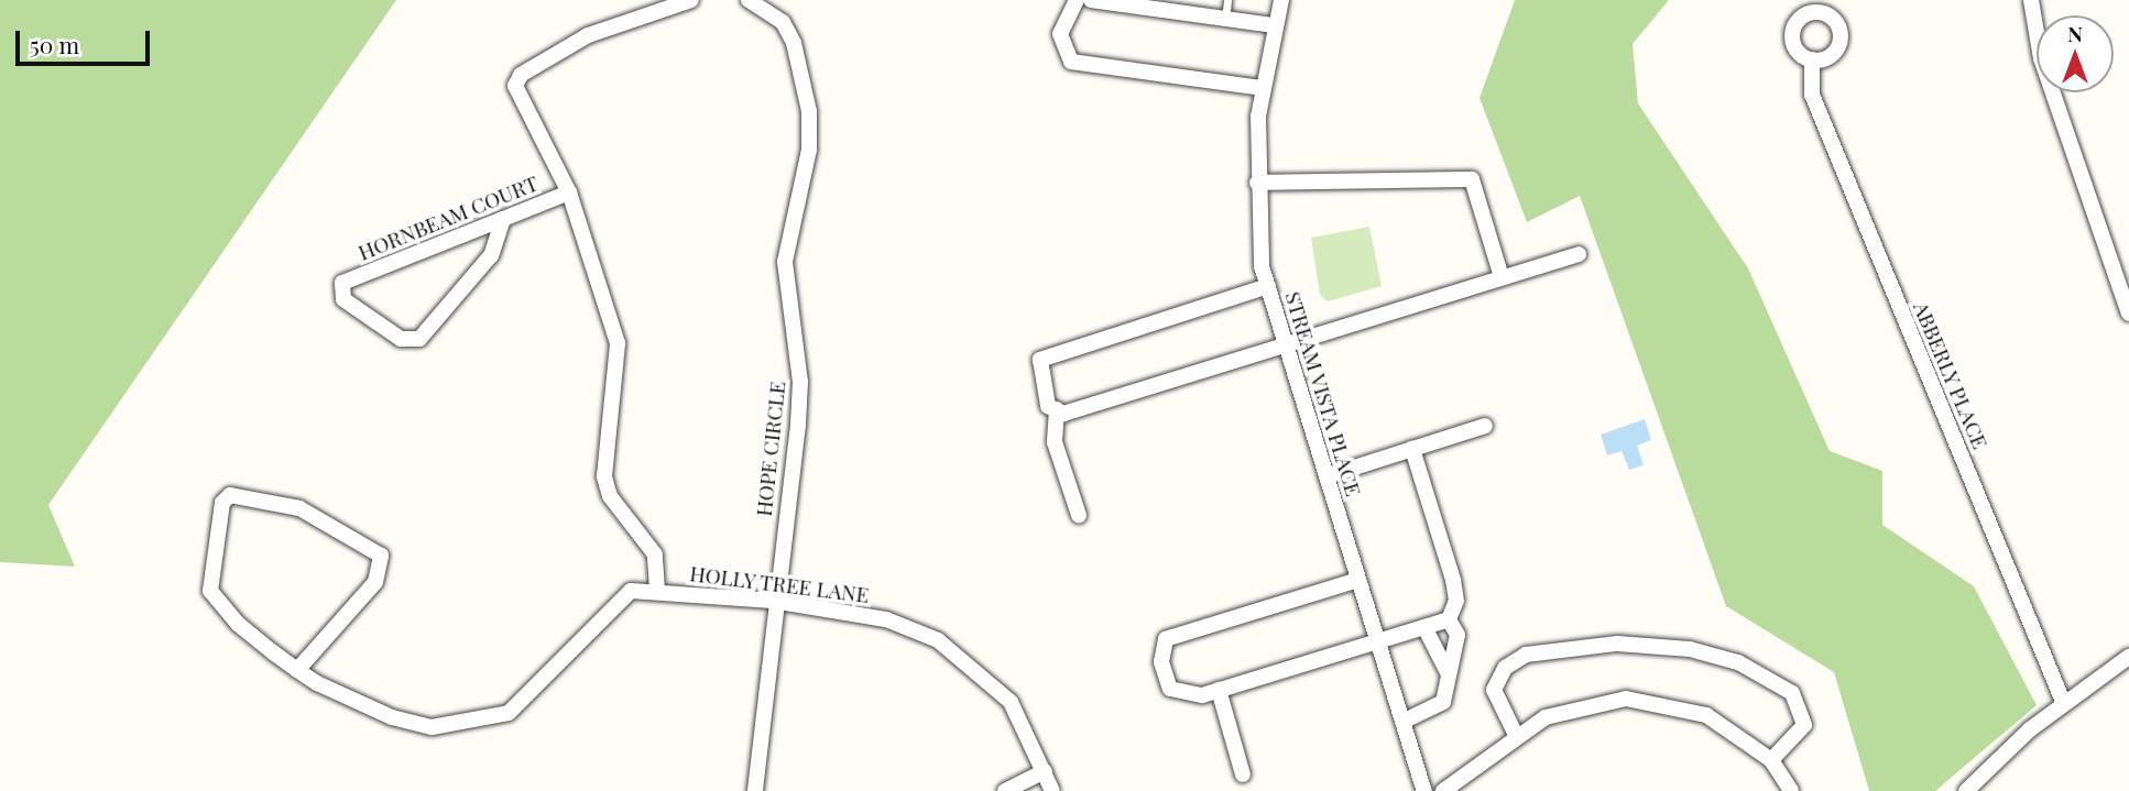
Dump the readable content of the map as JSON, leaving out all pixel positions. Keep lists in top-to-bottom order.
{
  "streets": {
    "street": [
      "HORNBEAM COURT",
      "ABBERLY PLACE",
      "STREAM VISTA PLACE",
      "HOPE CIRCLE",
      "HOLLY TREE LANE"
    ]
  },
  "crossings": [
    ["HOPE CIRCLE", "HOLLY TREE LANE"]
  ],
  "scale_bar": "50 m",
  "north": "top"
}
